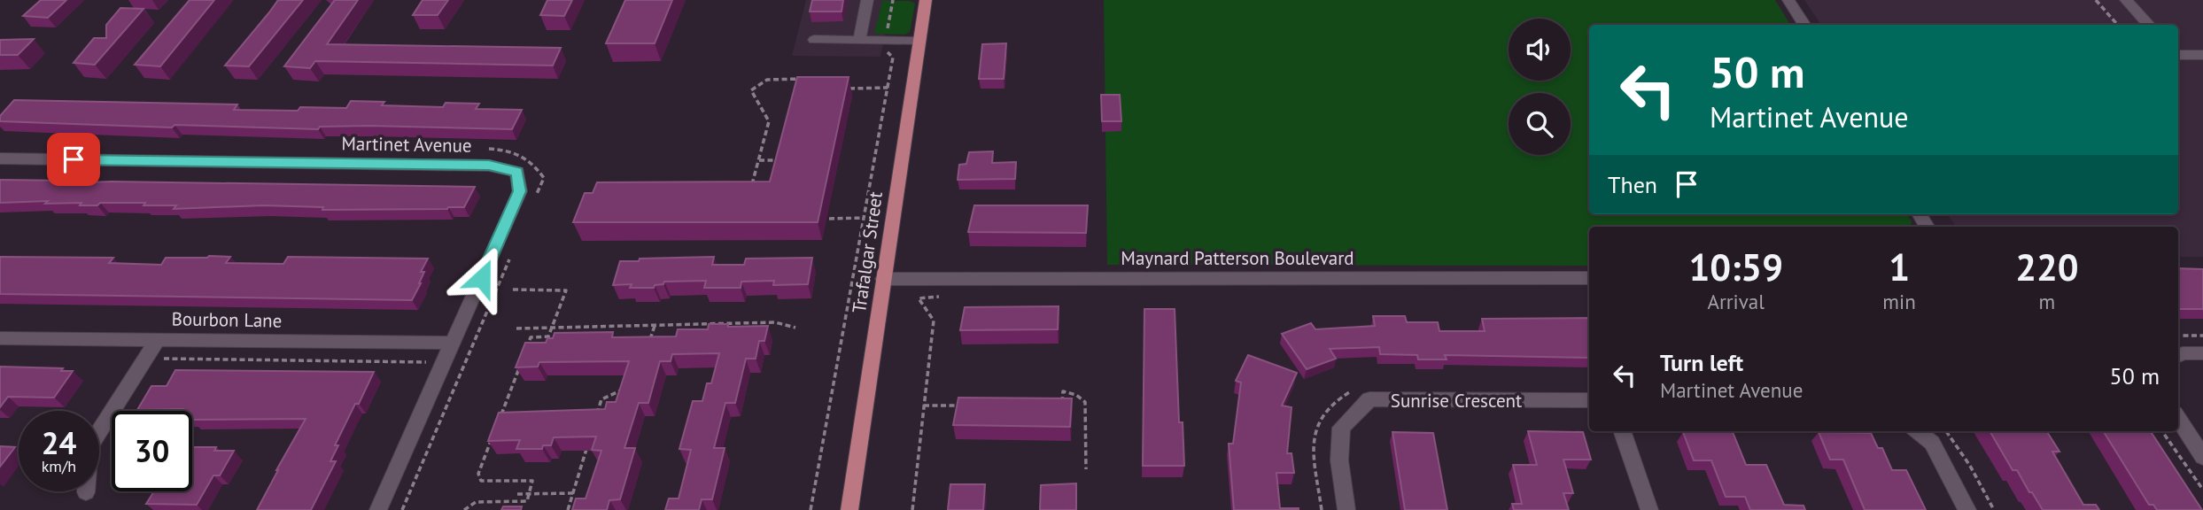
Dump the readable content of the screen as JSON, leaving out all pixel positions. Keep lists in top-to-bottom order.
{
  "streets": {
    "main road": ["Trafalgar Street"],
    "street": [
      "Martinet Avenue",
      "Maynard Patterson Boulevard",
      "Bourbon Lane",
      "Sunrise Crescent"
    ]
  },
  "crossings": [
    ["Martinet Avenue", "Bourbon Lane"],
    ["Trafalgar Street", "Maynard Patterson Boulevard"]
  ],
  "page": {
    "turn": ["50 m", "Martinet Avenue"],
    "then": "Then",
    "eta": [
      "10:59",
      "Arrival",
      "1",
      "min",
      "220",
      "m"
    ],
    "list": [
      {
        "name": "Turn left",
        "note": "Martinet Avenue",
        "value": "50 m"
      }
    ],
    "speed": "24 km/h",
    "limit": "30"
  }
}
